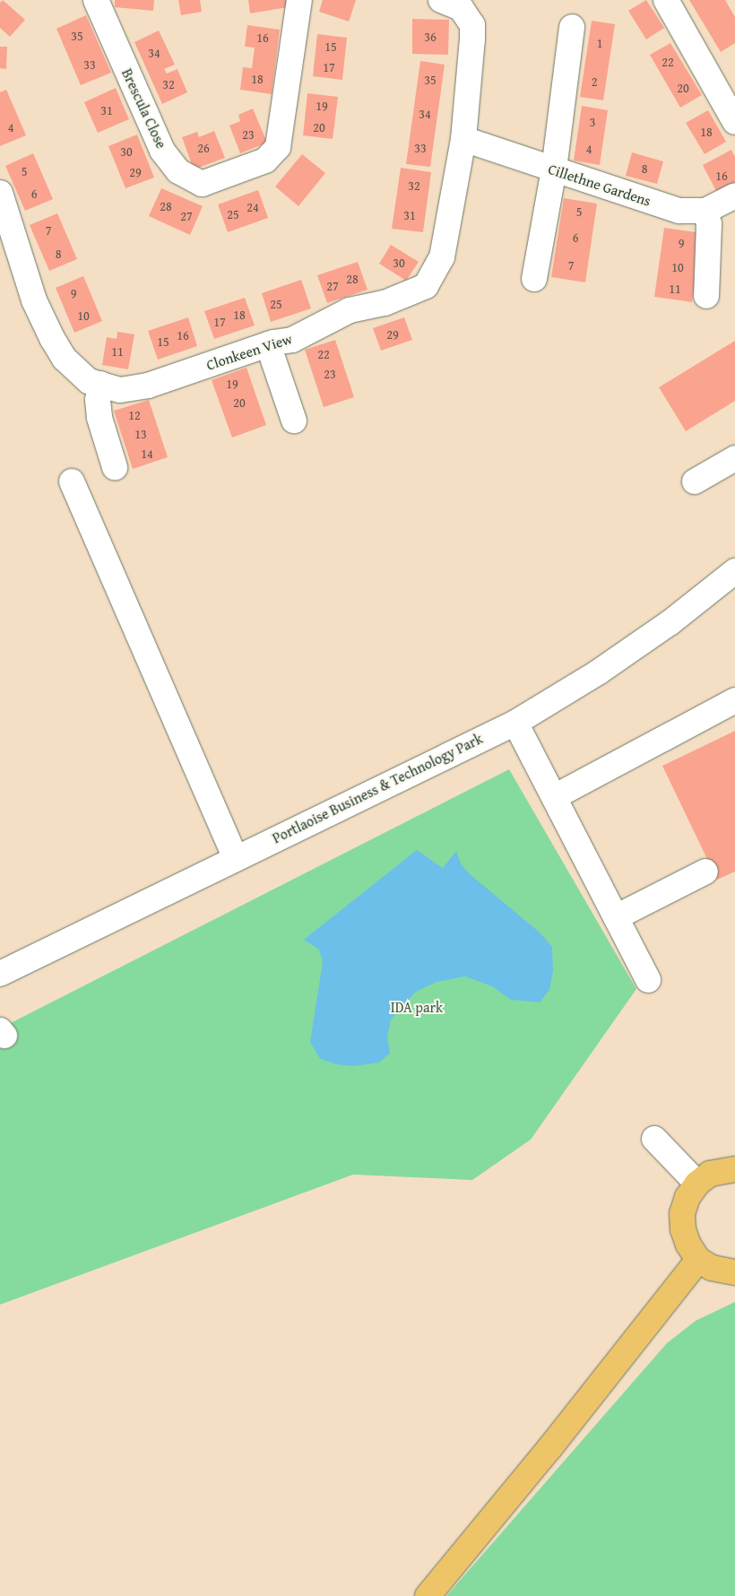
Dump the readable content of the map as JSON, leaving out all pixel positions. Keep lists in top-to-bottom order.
{
  "streets": {
    "street": [
      "Brescula Close",
      "Cillethne Gardens",
      "Clonkeen View",
      "Portlaoise Business & Technology Park"
    ]
  },
  "crossings": [
    ["Cillethne Gardens", "Clonkeen View"]
  ],
  "parks": ["IDA park"],
  "house_numbers": [
    "35",
    "36",
    "16",
    "1",
    "15",
    "34",
    "22",
    "33",
    "17",
    "18",
    "35",
    "2",
    "32",
    "20",
    "19",
    "31",
    "34",
    "3",
    "4",
    "20",
    "18",
    "23",
    "26",
    "33",
    "4",
    "30",
    "8",
    "5",
    "29",
    "16",
    "32",
    "6",
    "28",
    "24",
    "5",
    "25",
    "31",
    "27",
    "7",
    "6",
    "9",
    "8",
    "30",
    "7",
    "10",
    "28",
    "27",
    "11",
    "9",
    "25",
    "18",
    "10",
    "17",
    "29",
    "16",
    "15",
    "11",
    "22",
    "23",
    "19",
    "20",
    "12",
    "13",
    "14"
  ]
}
